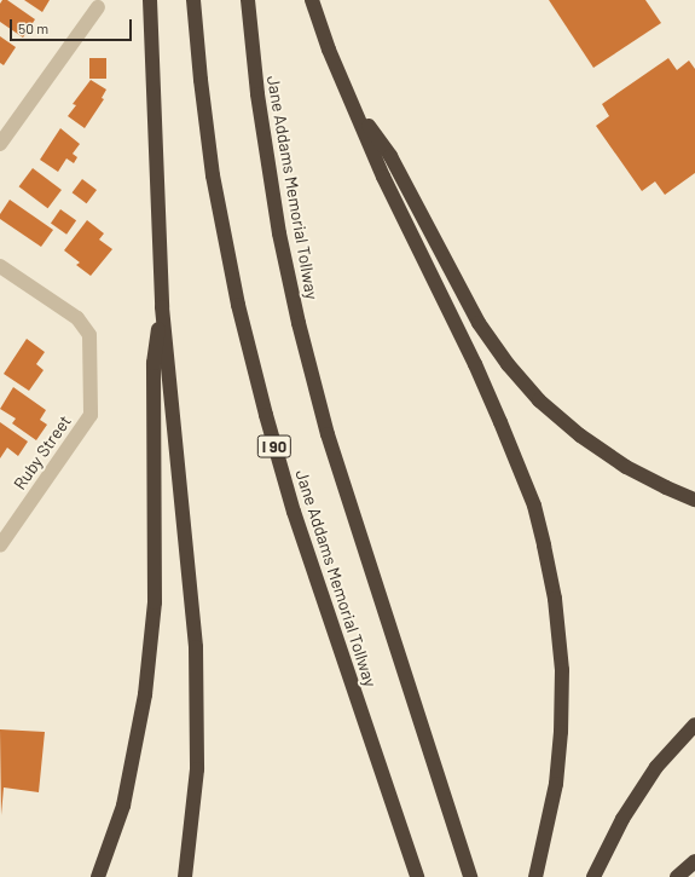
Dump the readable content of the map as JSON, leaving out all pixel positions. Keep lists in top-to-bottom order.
{
  "streets": {
    "highway": ["Jane Addams Memorial Tollway", "I 90"],
    "street": ["Ruby Street"]
  },
  "scale_bar": "50 m"
}
